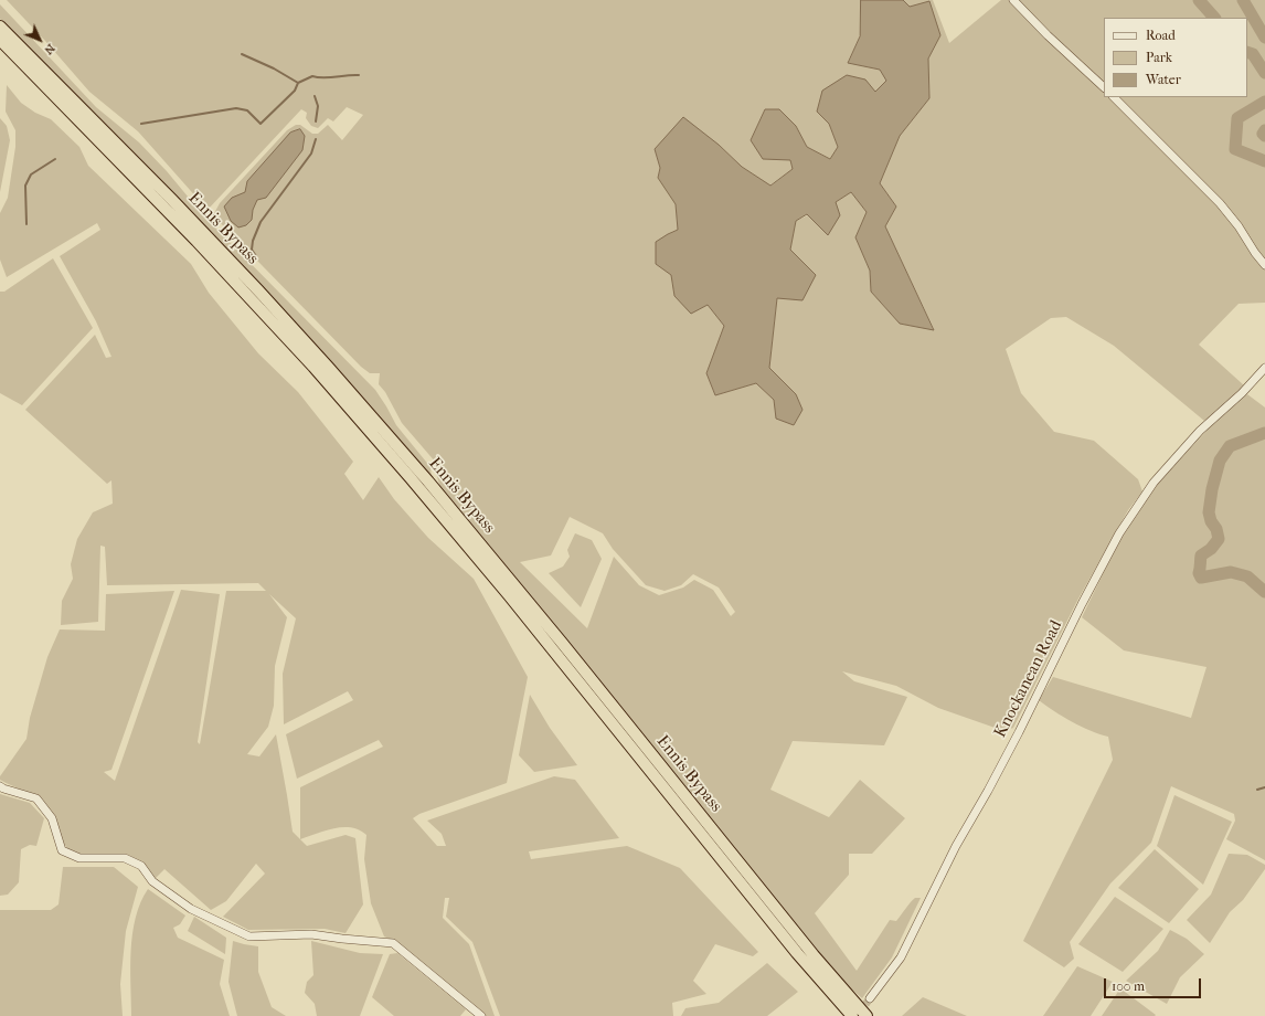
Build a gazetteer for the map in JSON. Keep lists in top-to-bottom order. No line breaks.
{"streets":{"highway":["Ennis Bypass"],"street":["Knockanean Road"]},"legend":["Road","Park","Water"],"scale_bar":"100 m","north":"bottom right"}
